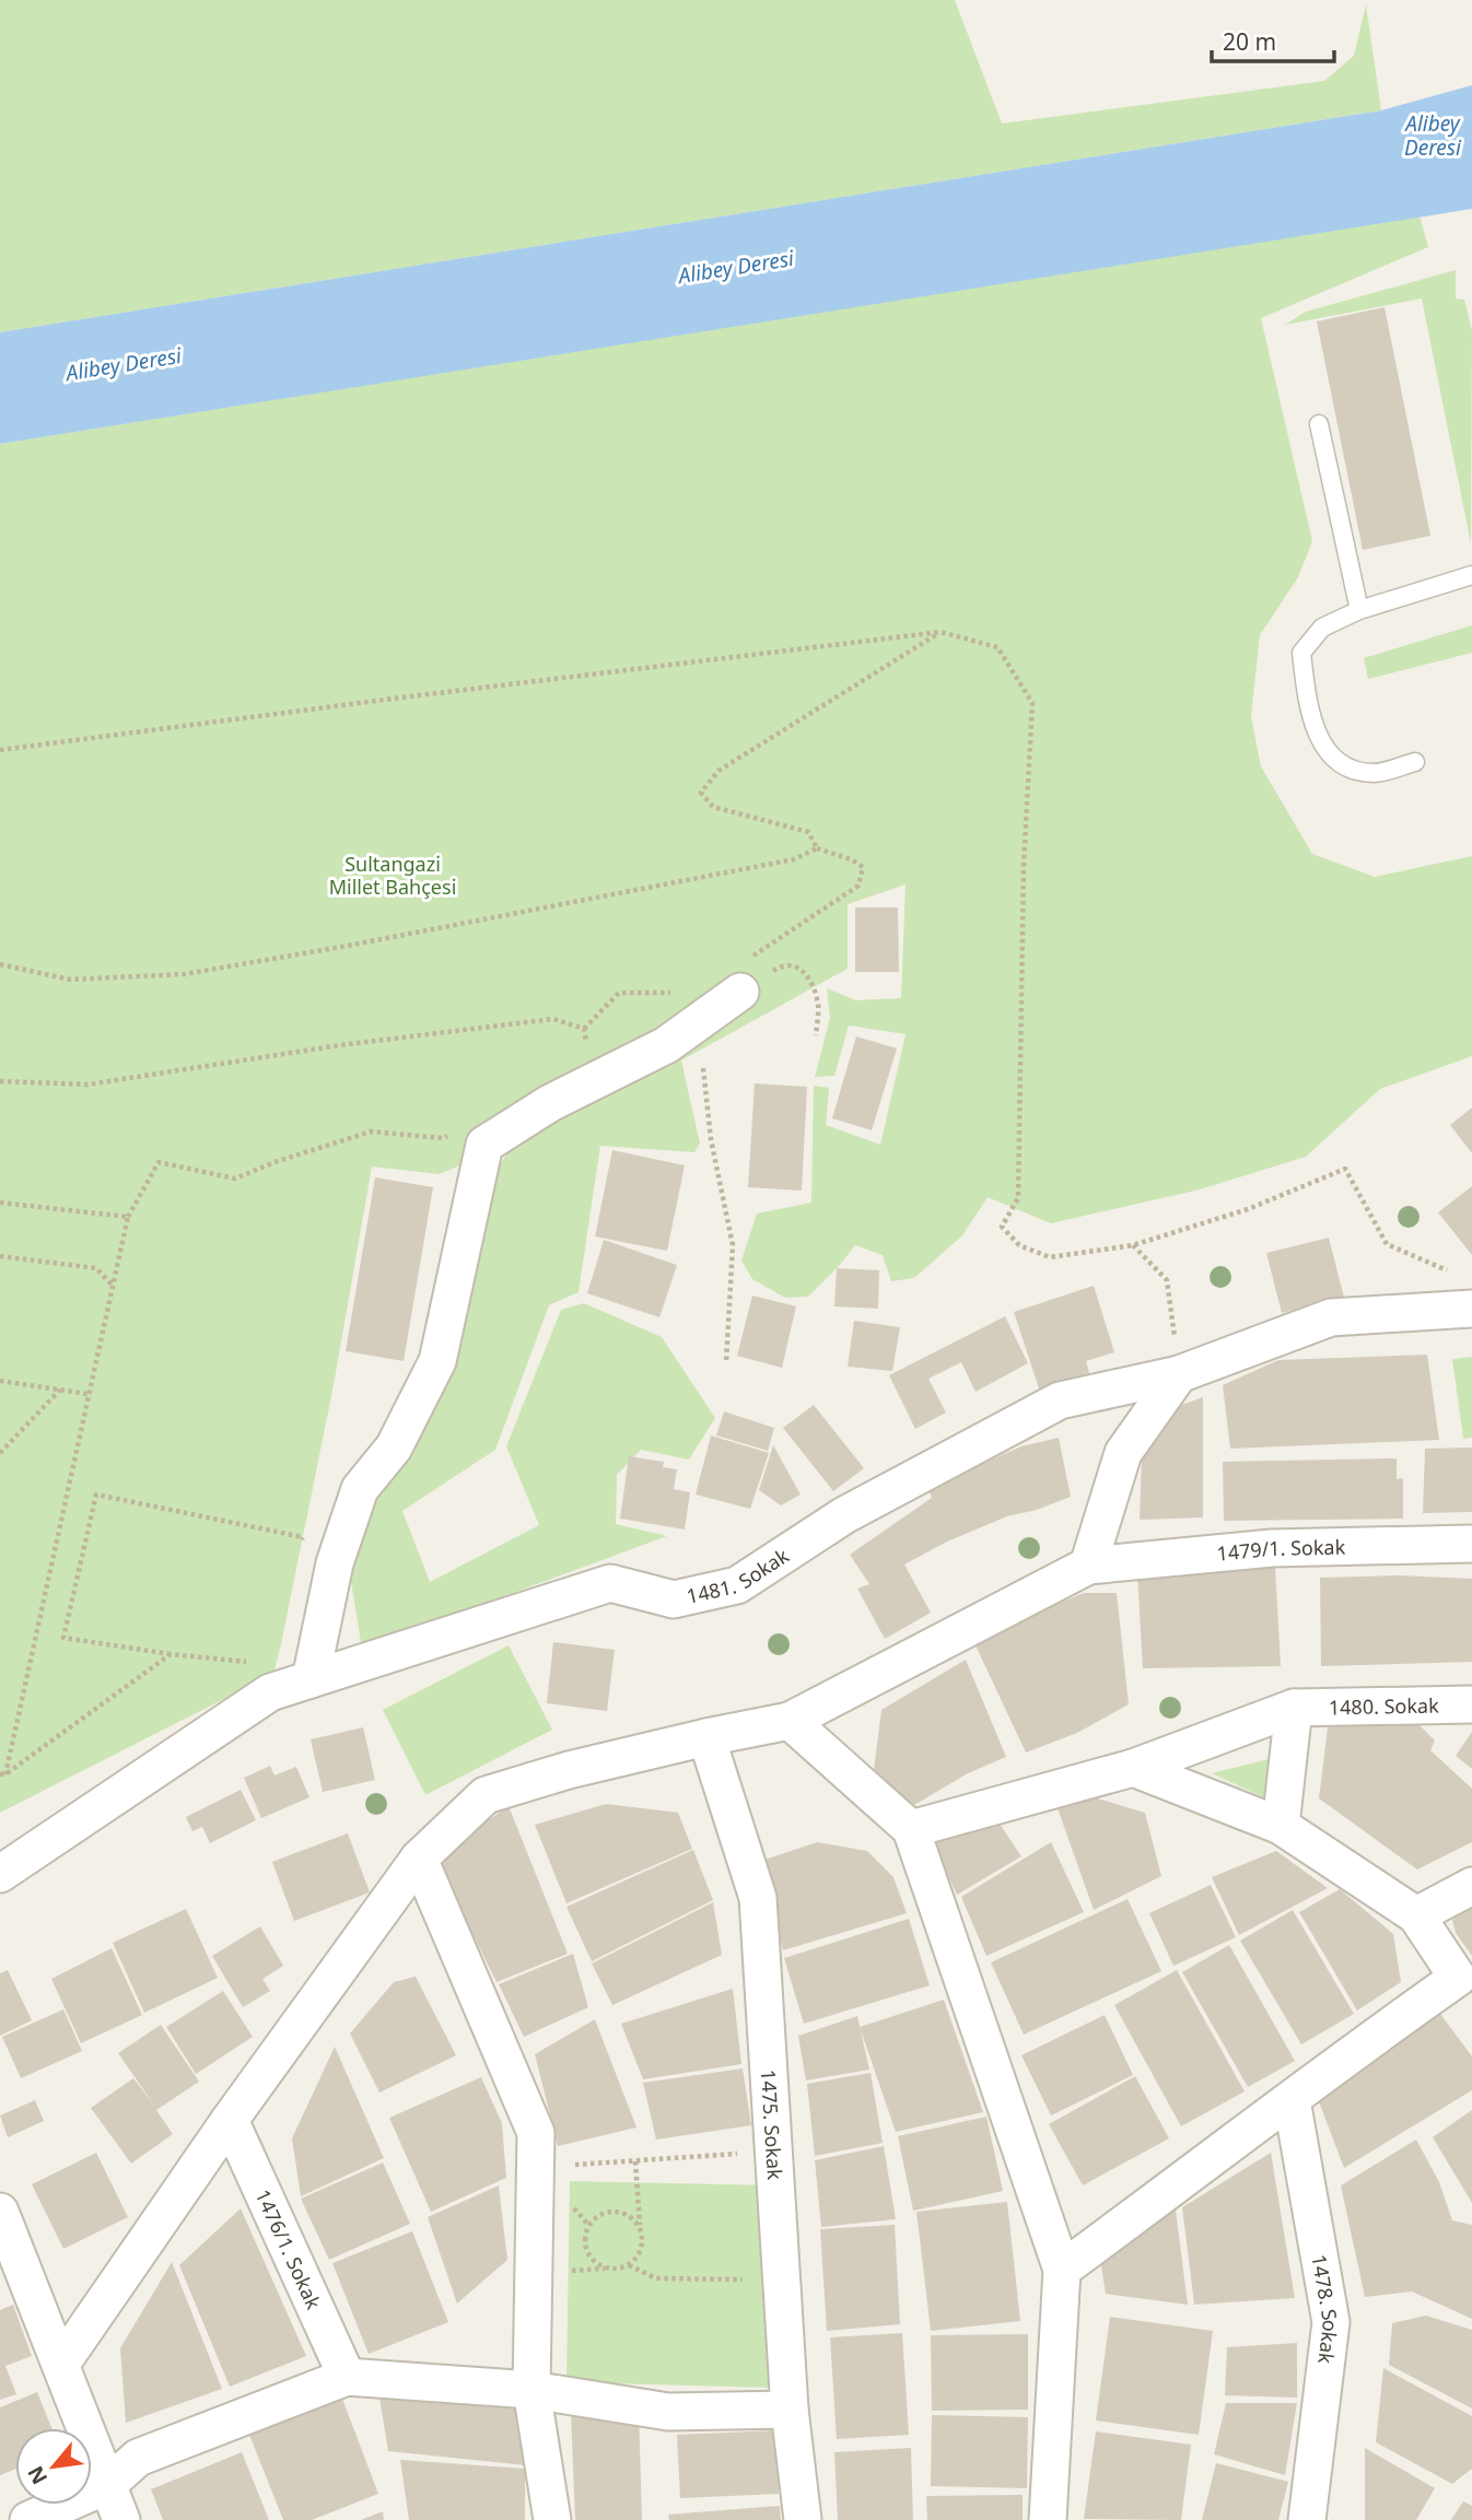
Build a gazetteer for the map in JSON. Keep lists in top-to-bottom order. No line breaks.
{"streets":{"street":["1479/1. Sokak","1481. Sokak","1480. Sokak","1475. Sokak","1476/1. Sokak","1478. Sokak"]},"water":["Alibey Deresi"],"parks":["Sultangazi Millet Bahçesi"],"scale_bar":"20 m","north":"bottom left"}
